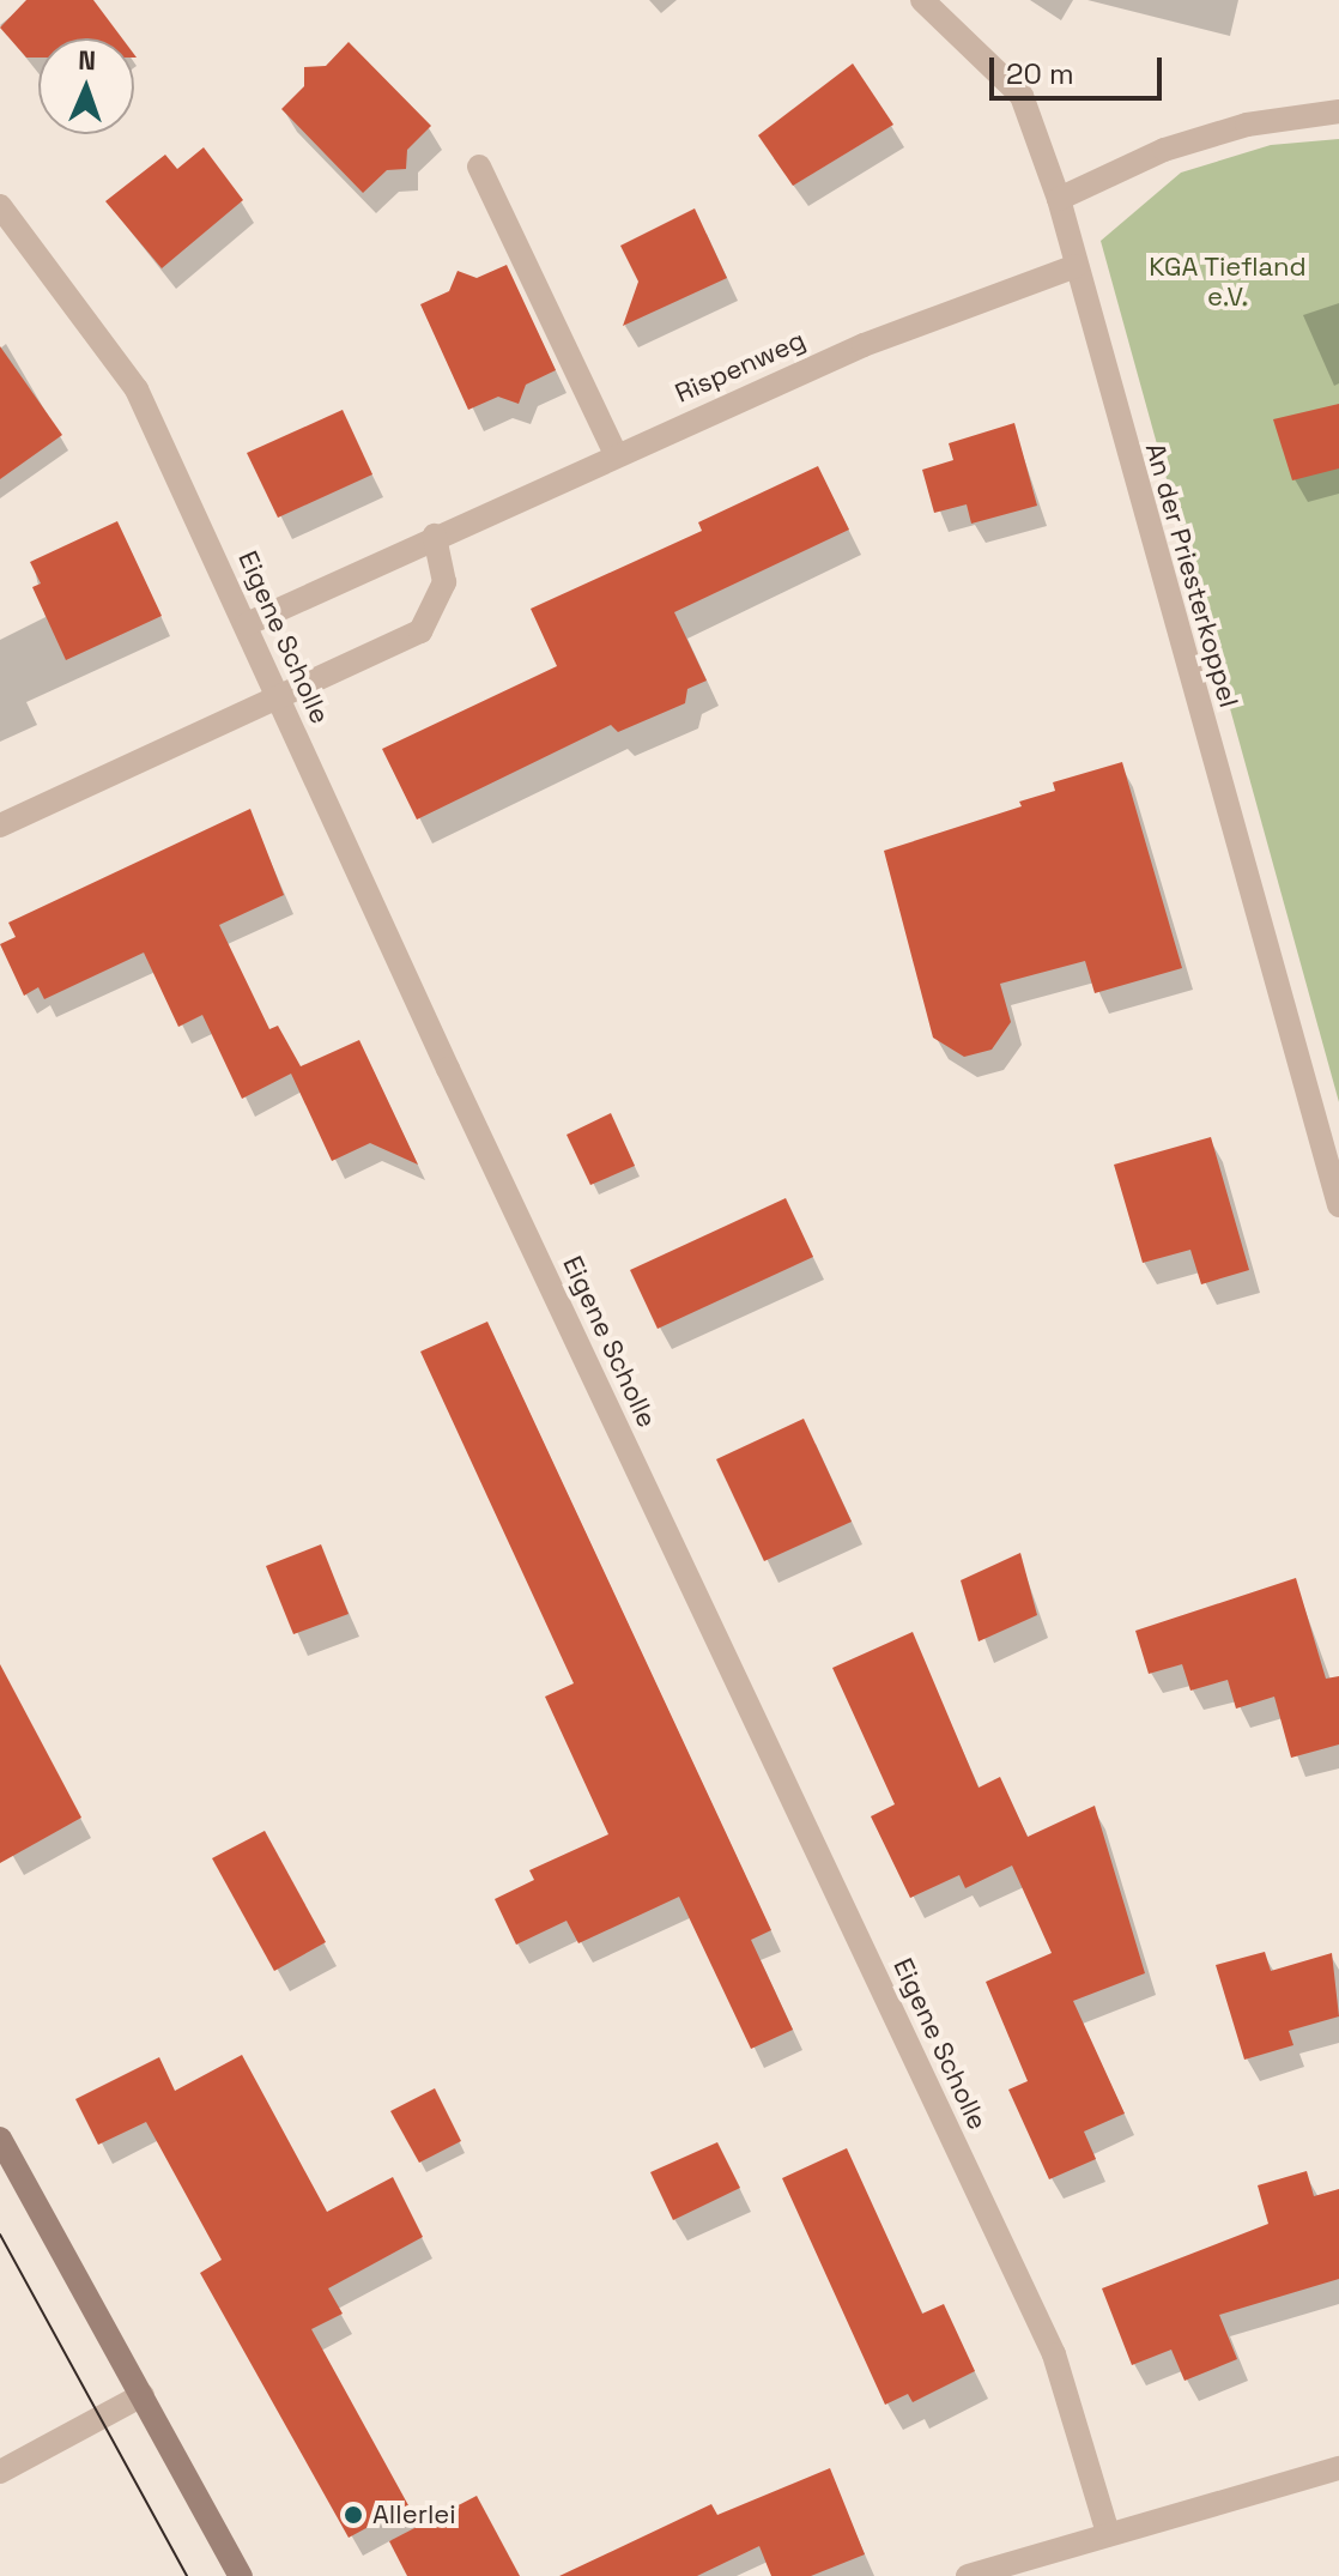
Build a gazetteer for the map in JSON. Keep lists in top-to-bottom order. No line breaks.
{"streets":{"street":["Rispenweg","An der Priesterkoppel","Eigene Scholle"]},"crossings":[["Rispenweg","An der Priesterkoppel"],["Rispenweg","Eigene Scholle"]],"parks":["KGA Tiefland e.V."],"places":["Allerlei"],"scale_bar":"20 m","north":"top"}
